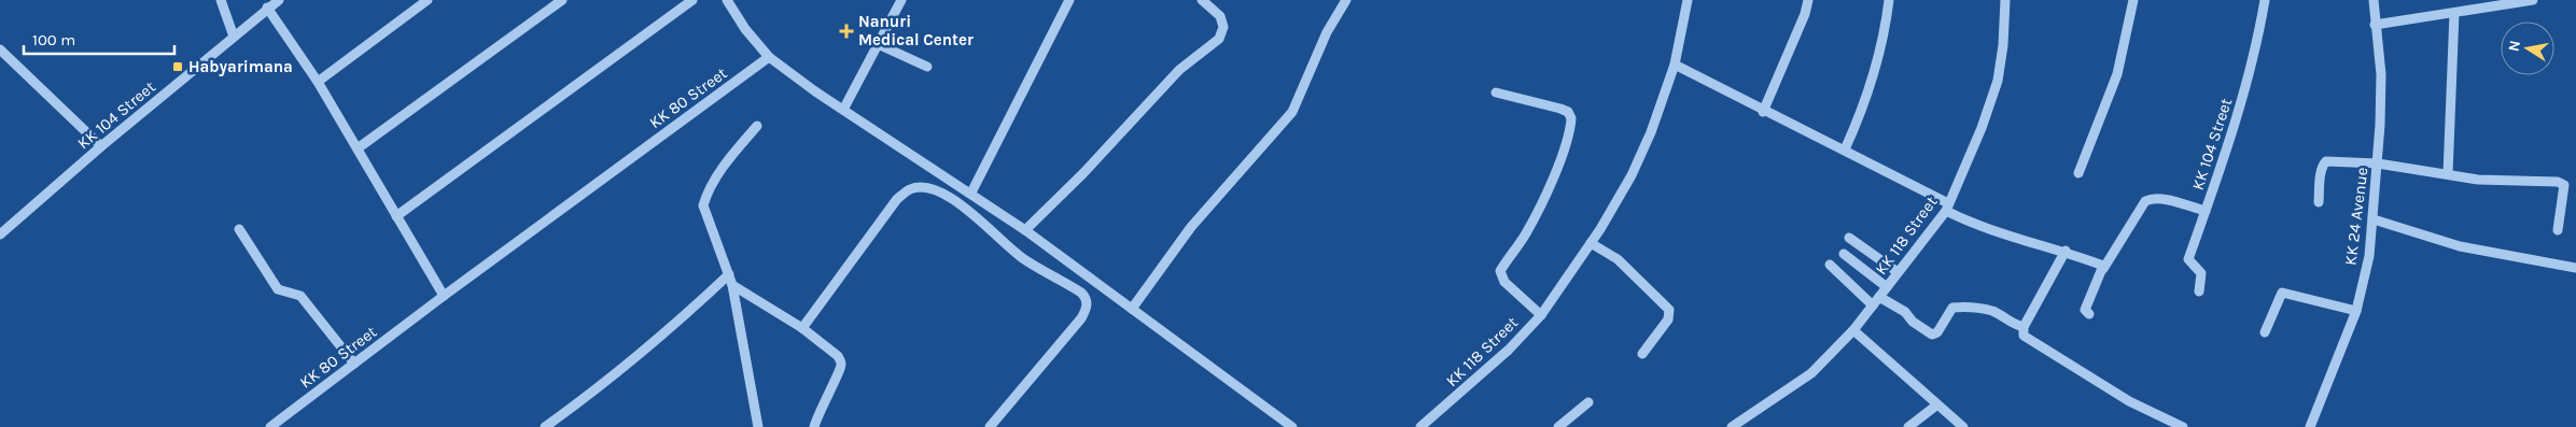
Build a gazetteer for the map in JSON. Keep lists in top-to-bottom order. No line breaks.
{"streets":{"street":["KK 80 Street","KK 104 Street","KK 24 Avenue","KK 118 Street"]},"places":{"health":["Nanuri Medical Center"],"transit":["Habyarimana"]},"scale_bar":"100 m","north":"left"}
